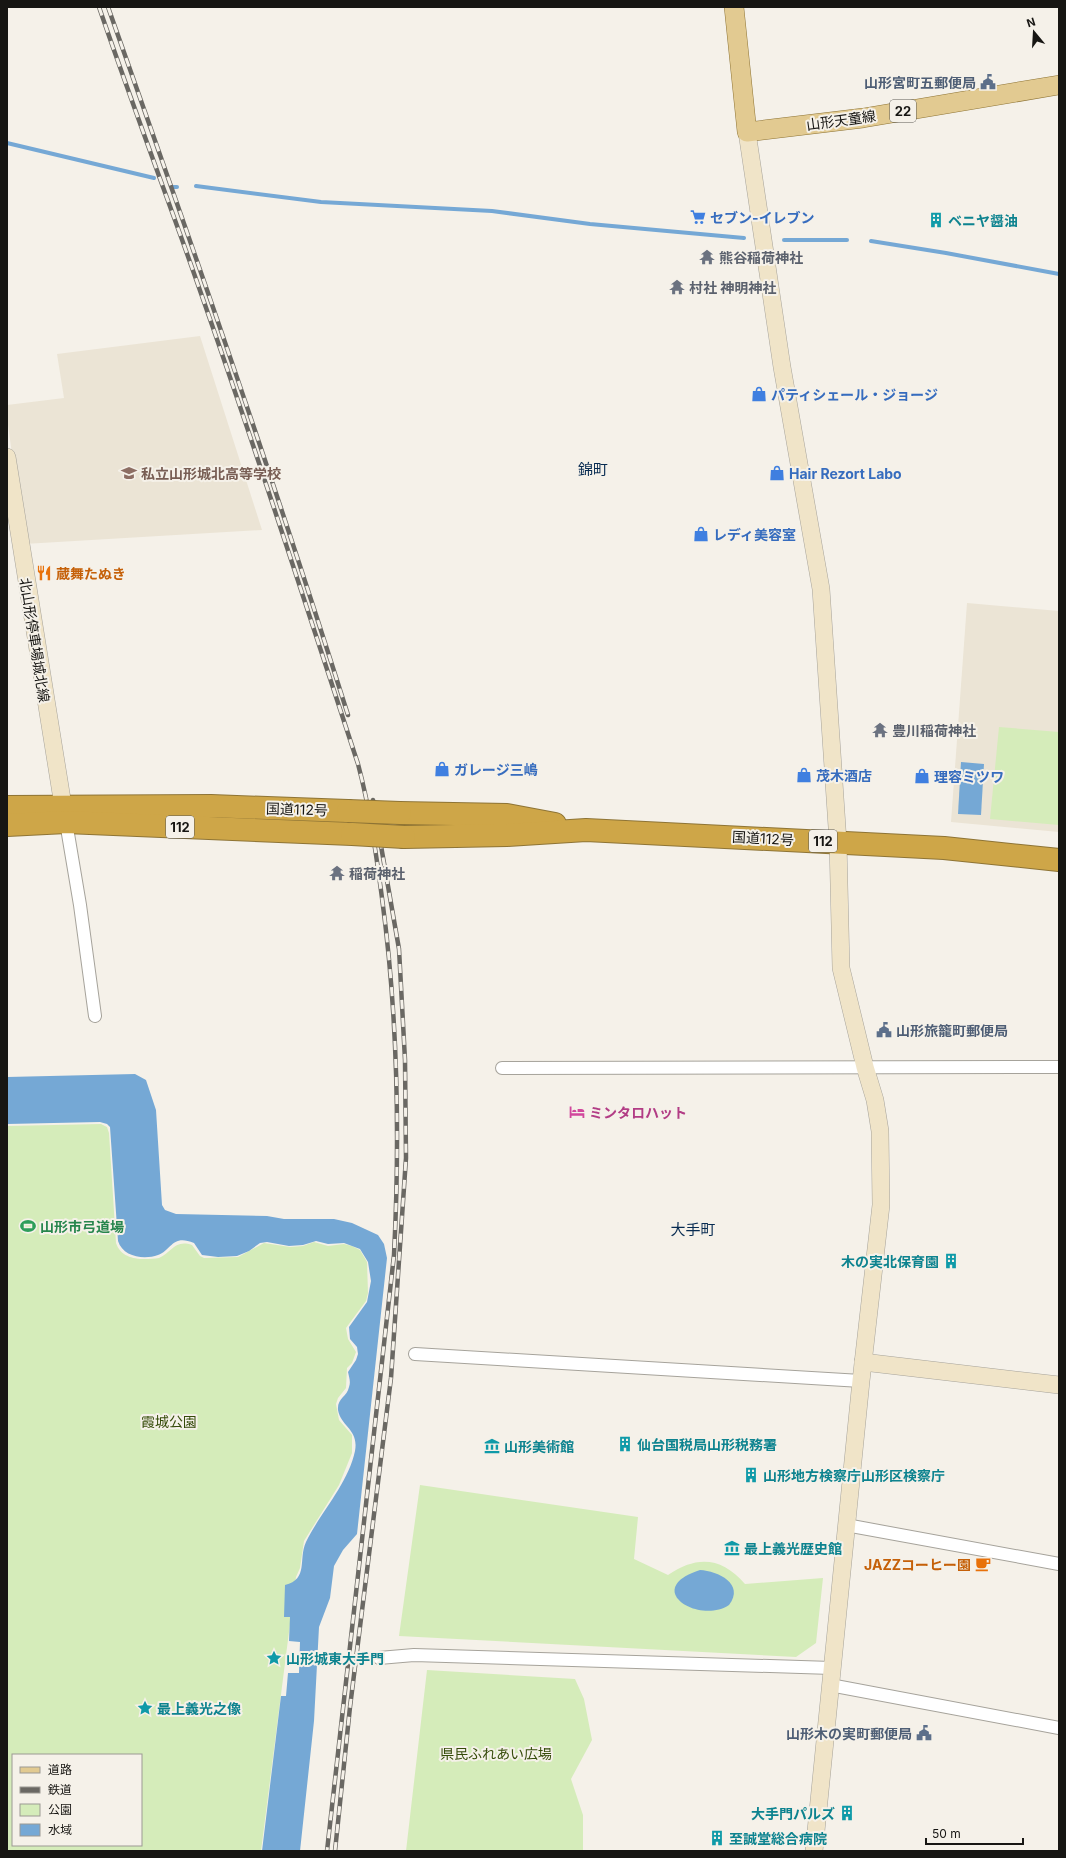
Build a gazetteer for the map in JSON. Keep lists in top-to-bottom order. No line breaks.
{"streets":{"highway":["国道112号","112"],"main road":["22","山形天童線"],"street":["北山形停車場城北線"]},"crossings":[["北山形停車場城北線","国道112号"]],"districts":["錦町","大手町"],"parks":["霞城公園","県民ふれあい広場"],"places":{"public building":["山形宮町五郵便局","山形旅籠町郵便局","山形木の実町郵便局"],"supermarket":["セブン-イレブン"],"building":["ベニヤ醤油","木の実北保育園","仙台国税局山形税務署","山形地方検察庁山形区検察庁","大手門パルズ","至誠堂総合病院"],"temple":["熊谷稲荷神社","村社 神明神社","豊川稲荷神社","稲荷神社"],"shop":["パティシェール・ジョージ","Hair Rezort Labo","レディ美容室","ガレージ三嶋","茂木酒店","理容ミツワ"],"school or university":["私立山形城北高等学校"],"restaurant":["蔵舞たぬき"],"hotel":["ミンタロハット"],"sports":["山形市弓道場"],"museum":["山形美術館","最上義光歴史館"],"cafe":["JAZZコーヒー園"],"place":["山形城東大手門","最上義光之像"]},"legend":["道路","鉄道","公園","水域"],"scale_bar":"50 m","north":"top"}
